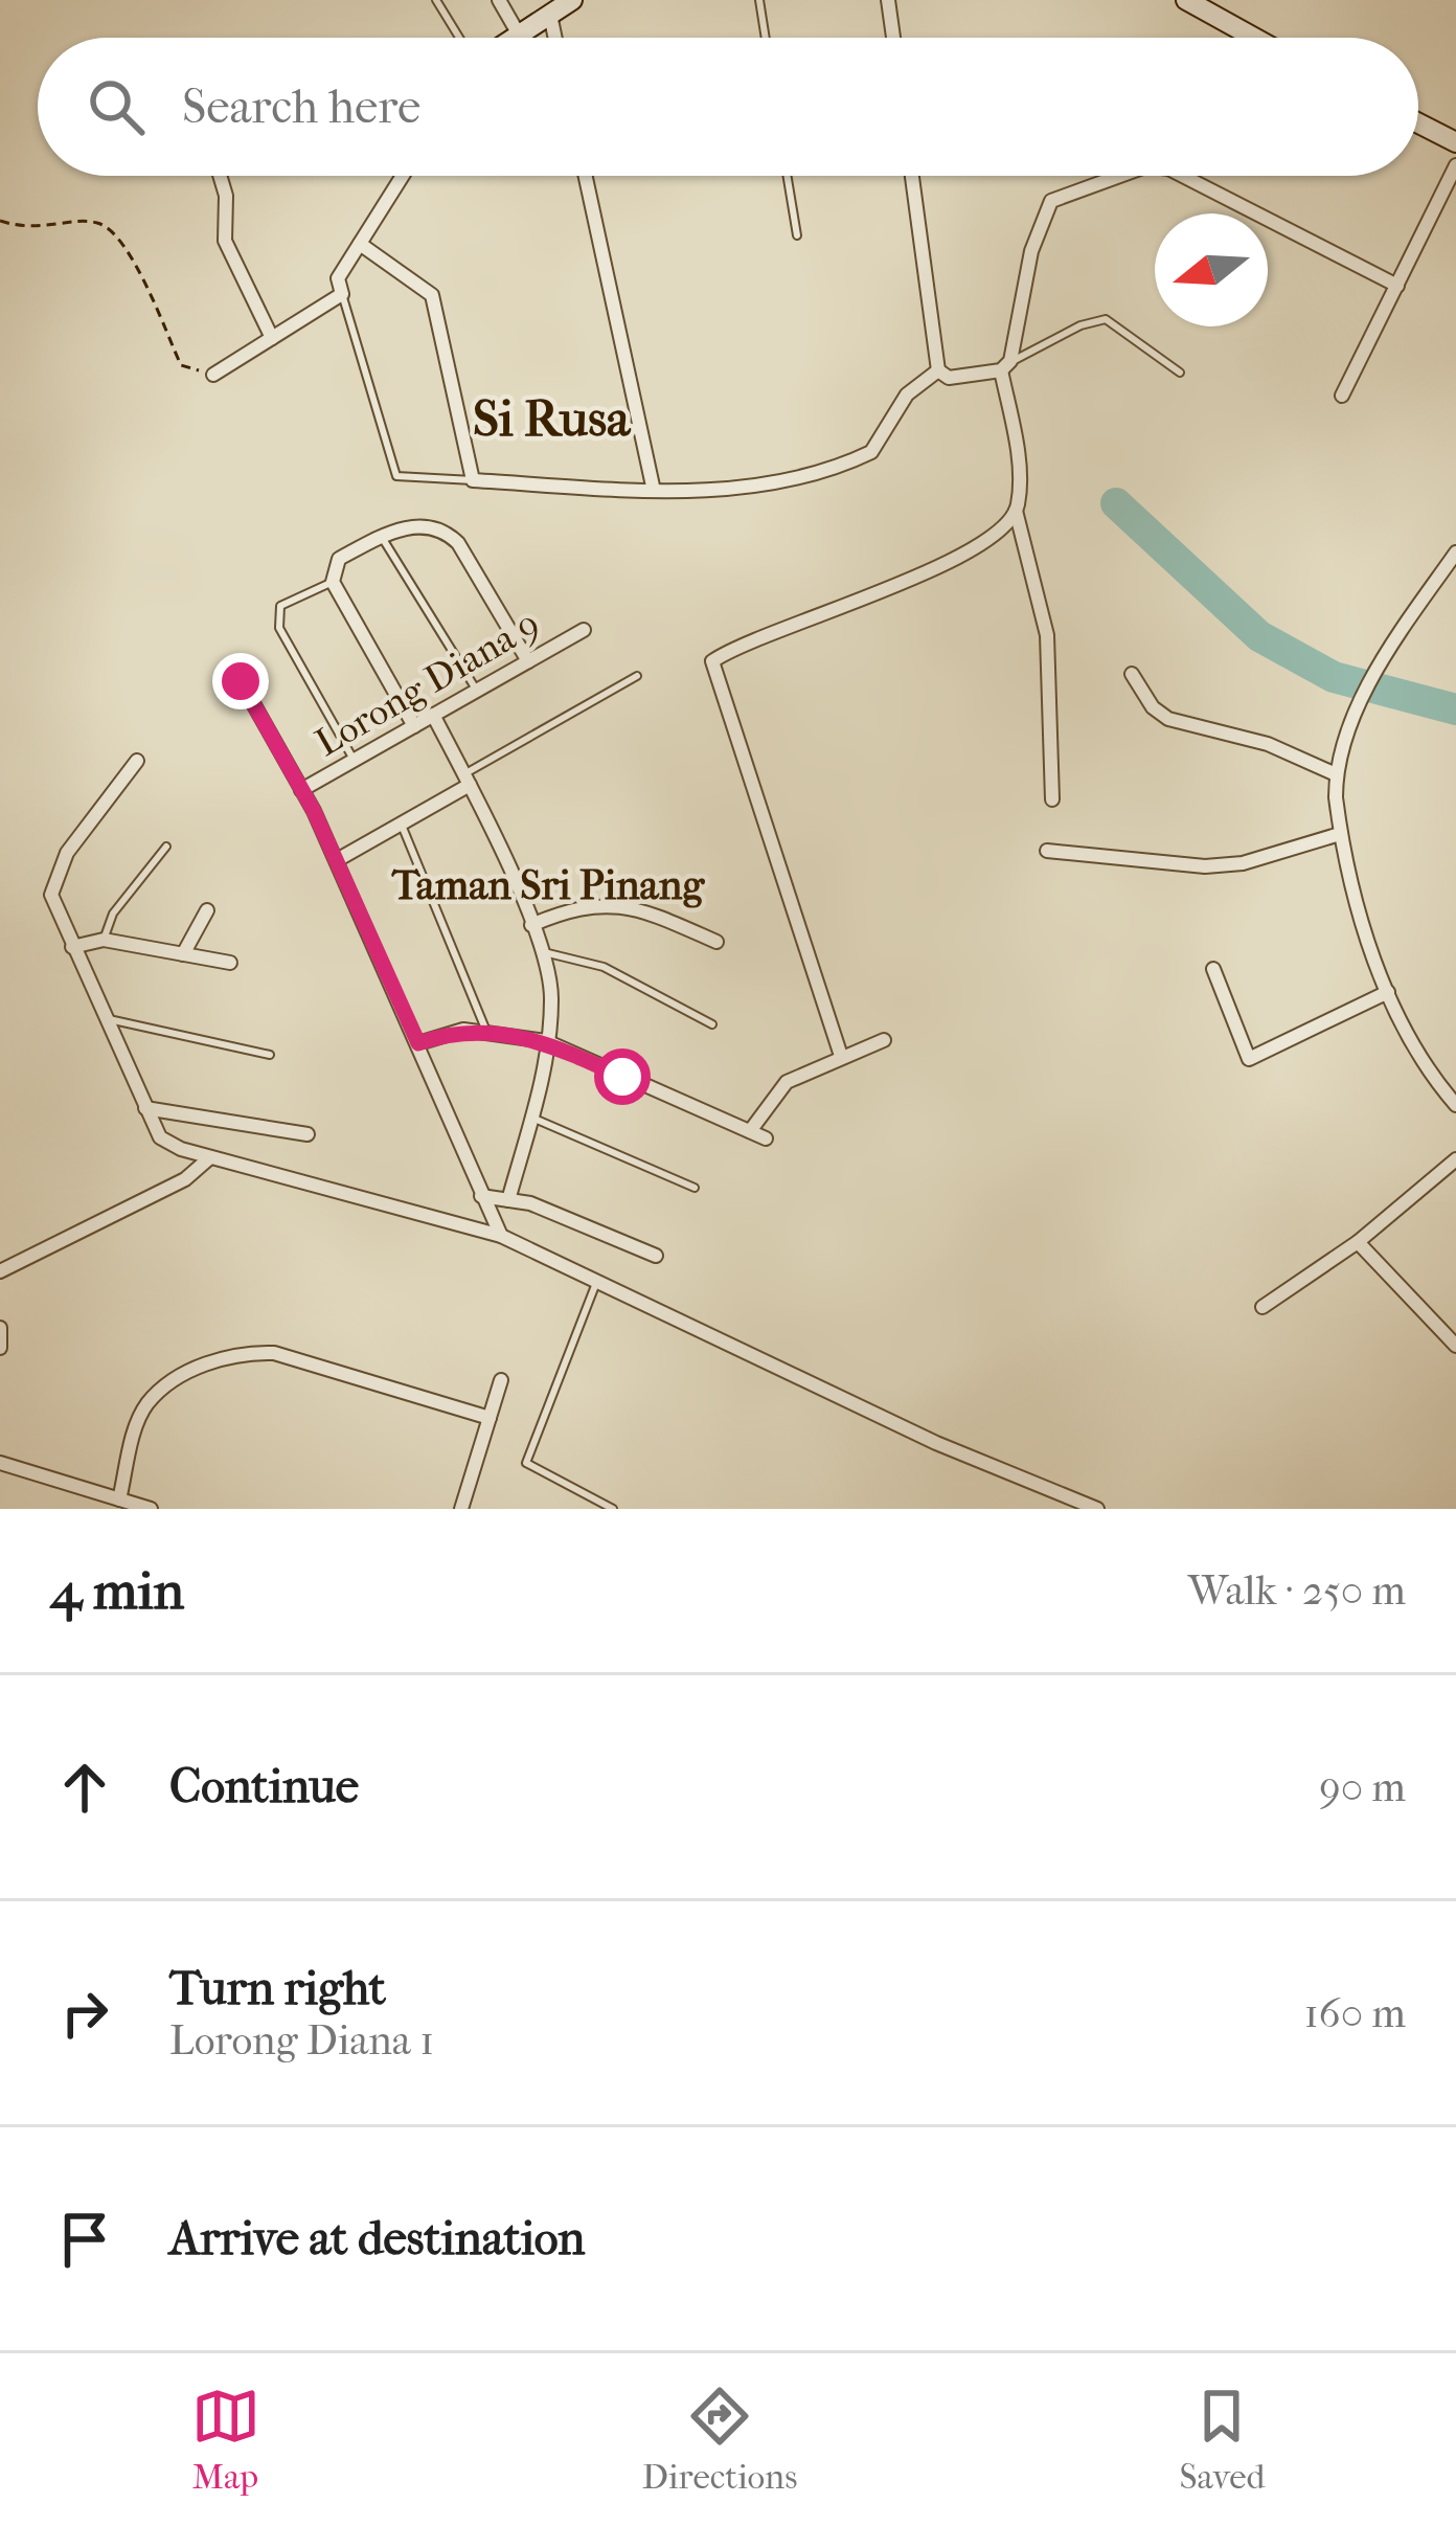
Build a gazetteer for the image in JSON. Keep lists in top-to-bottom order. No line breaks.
{"streets":{"street":["Lorong Diana 9"]},"districts":["Si Rusa","Taman Sri Pinang"],"north":"left","page":{"search":"Search here","heading":["4 min","Walk · 250 m"],"list":[["Continue","90 m"],["Turn right","Lorong Diana 1","160 m"],"Arrive at destination"],"nav":["Map","Directions","Saved"]}}
